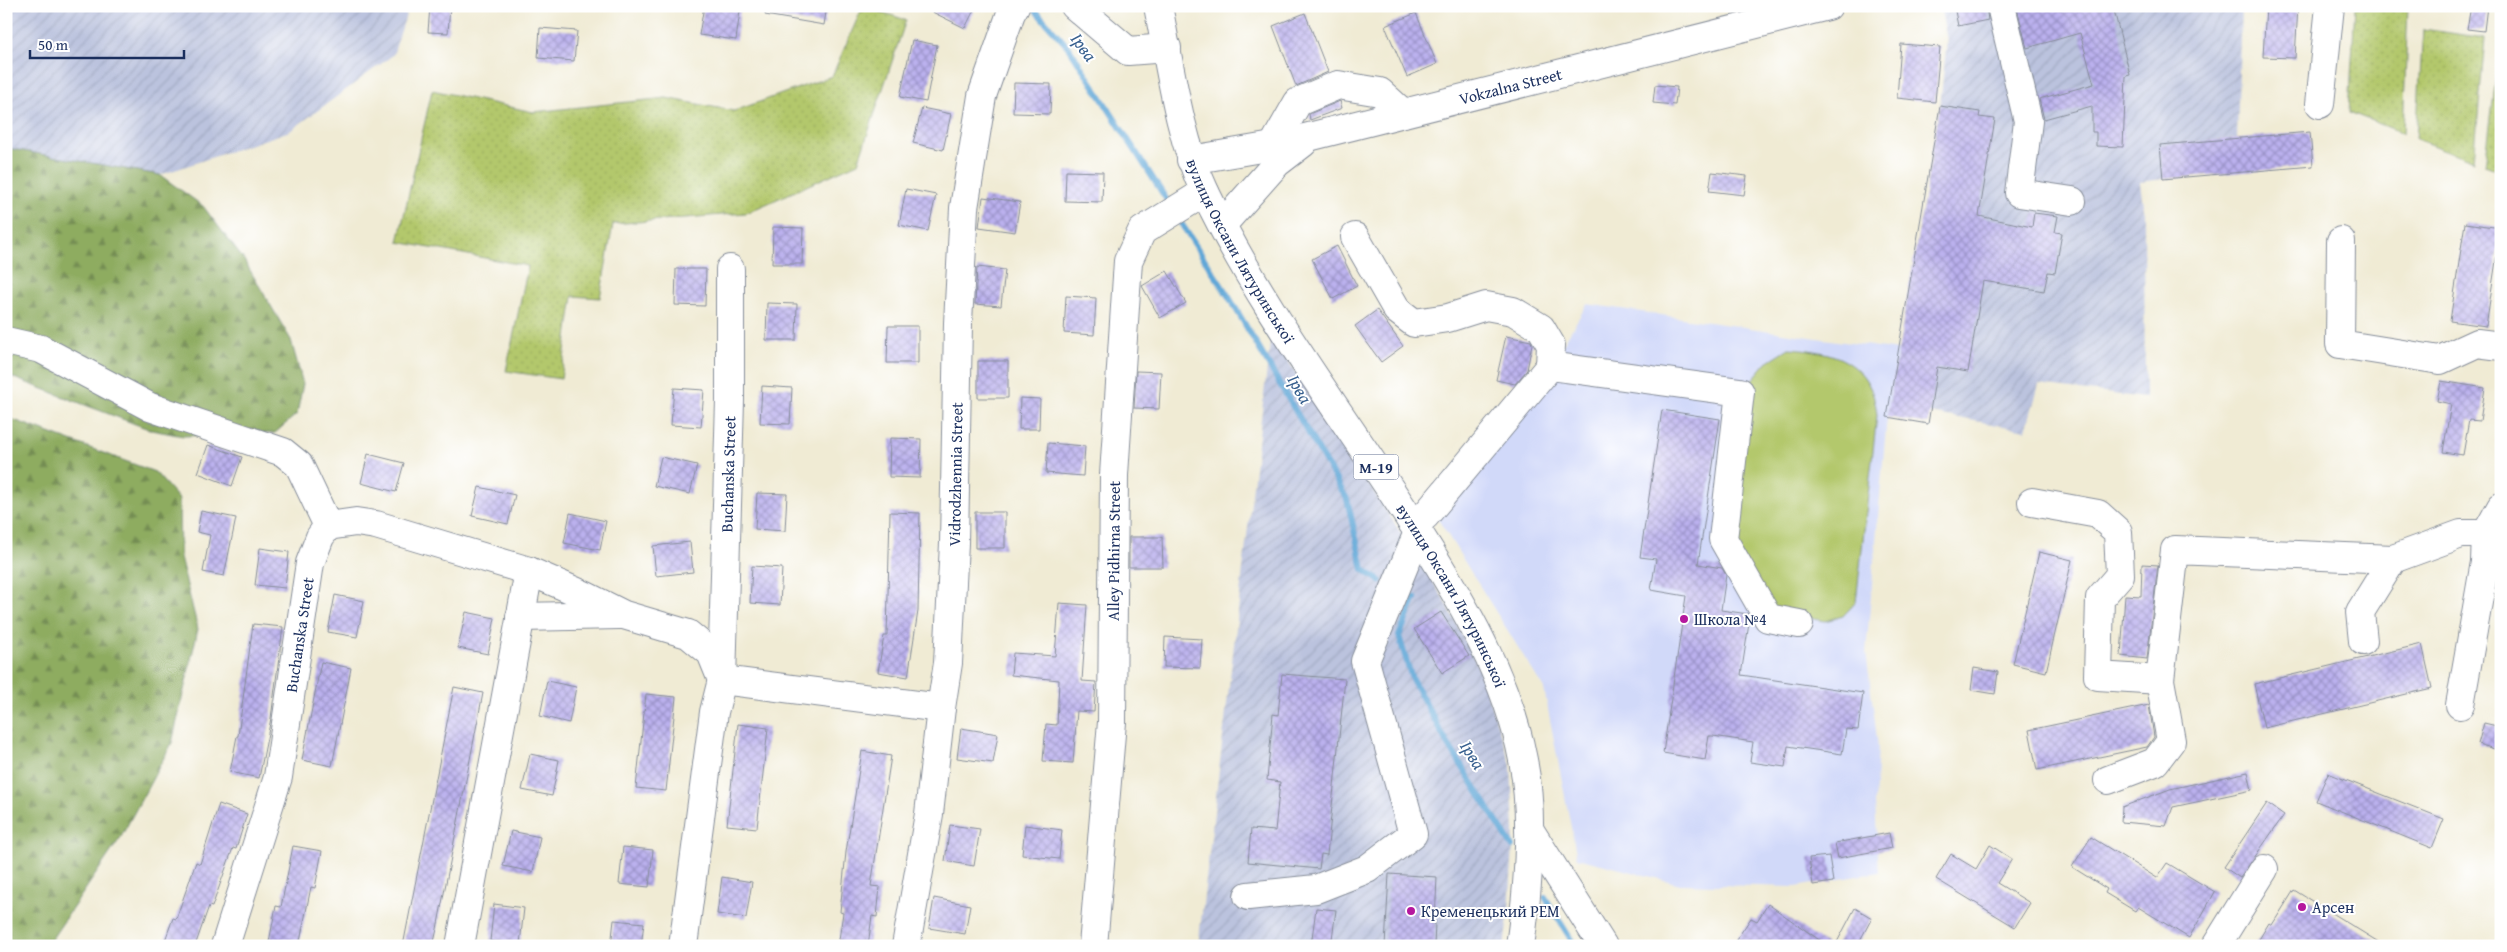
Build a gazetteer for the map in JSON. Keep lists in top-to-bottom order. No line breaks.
{"streets":{"main road":["Vokzalna Street","вулиця Оксани Лятуринської","М-19","Vidrodzhennia Street","Buchanska Street","Alley Pidhirna Street"]},"crossings":[["Vokzalna Street","вулиця Оксани Лятуринської"],["вулиця Оксани Лятуринської","Alley Pidhirna Street"]],"water":["Ірва"],"places":["Школа №4","Арсен","Кременецький РЕМ"],"scale_bar":"50 m"}
